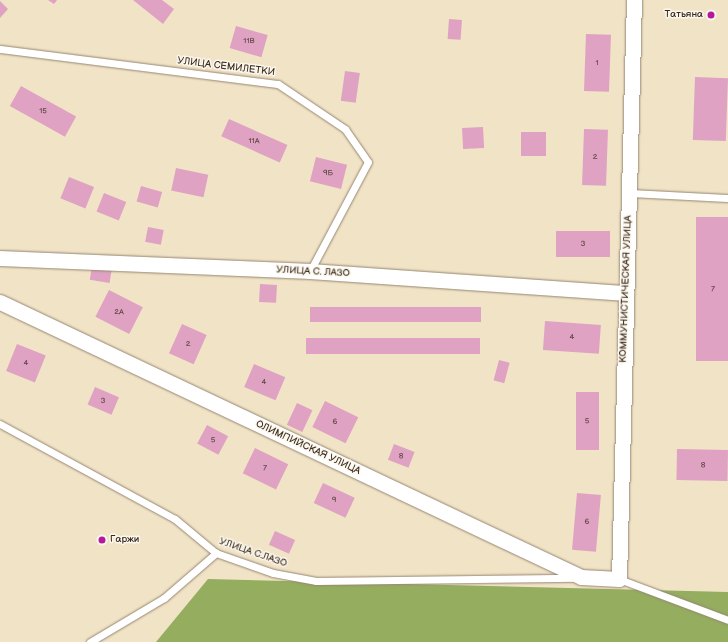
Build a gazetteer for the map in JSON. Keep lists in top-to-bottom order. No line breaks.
{"streets":{"street":["УЛИЦА С. ЛАЗО","КОММУНИСТИЧЕСКАЯ УЛИЦА","ОЛИМПИЙСКАЯ УЛИЦА"],"lane":["УЛИЦА СЕМИЛЕТКИ","УЛИЦА С.ЛАЗО"]},"crossings":[["УЛИЦА СЕМИЛЕТКИ","УЛИЦА С. ЛАЗО"],["УЛИЦА С. ЛАЗО","КОММУНИСТИЧЕСКАЯ УЛИЦА"],["КОММУНИСТИЧЕСКАЯ УЛИЦА","ОЛИМПИЙСКАЯ УЛИЦА"],["ОЛИМПИЙСКАЯ УЛИЦА","УЛИЦА С.ЛАЗО"]],"places":["Татьяна","Гаржи"],"house_numbers":["11В","1","15","11А","2","9Б","3","7","2А","4","2","4","4","3","5","6","5","8","8","7","9","6"]}
